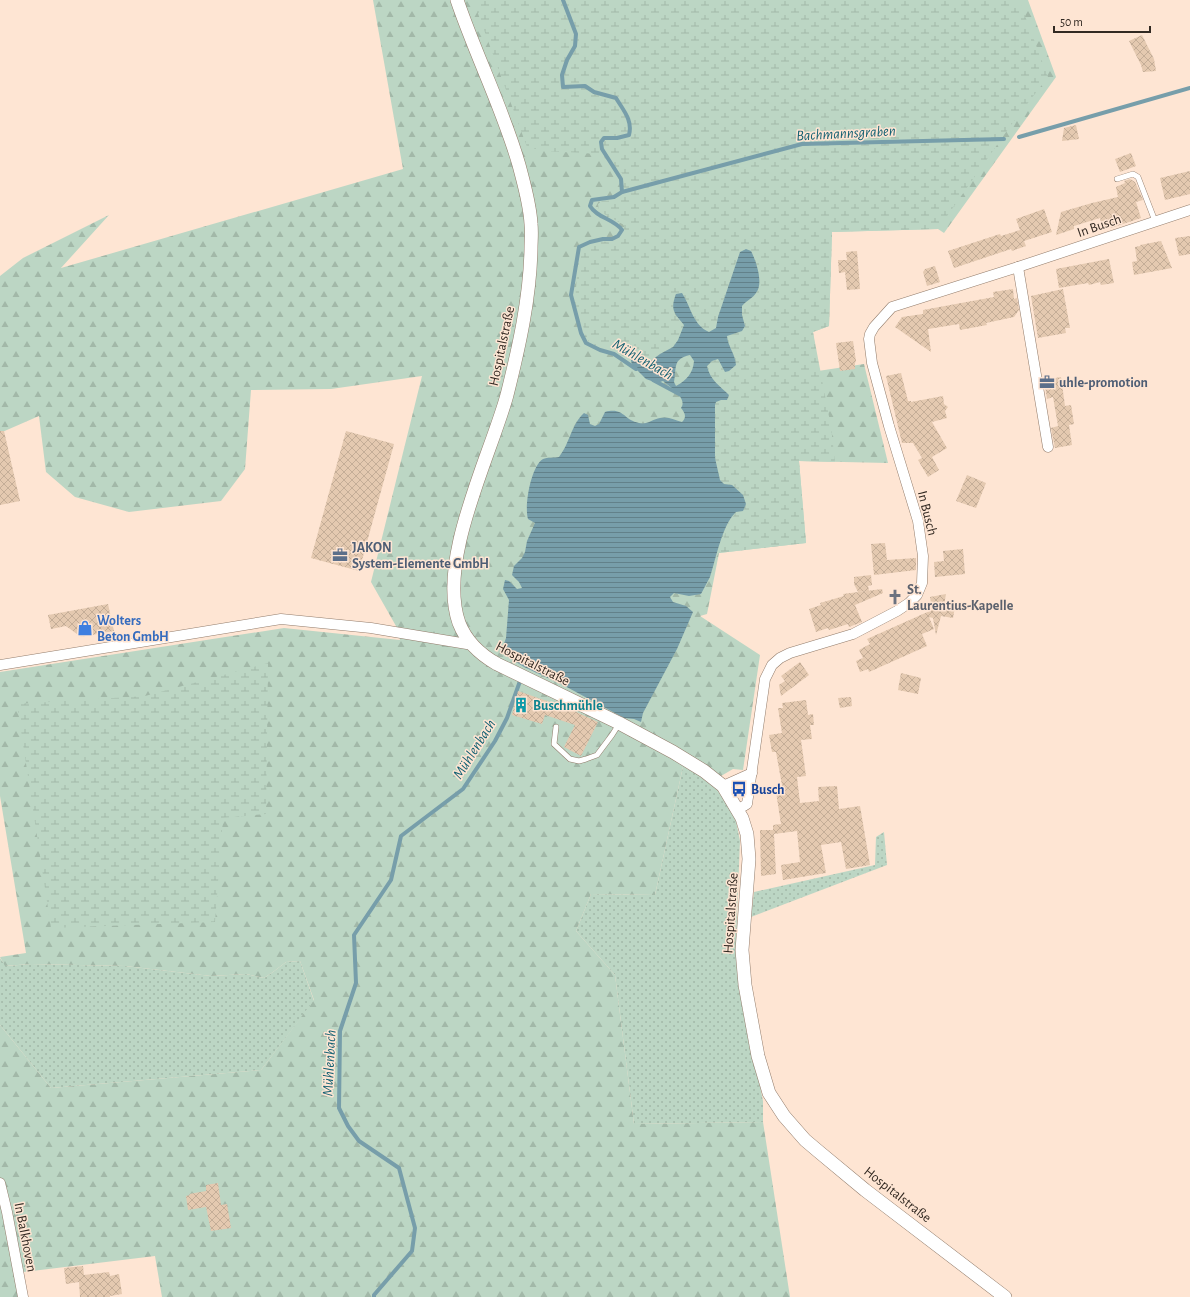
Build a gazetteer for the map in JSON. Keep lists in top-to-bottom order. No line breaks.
{"streets":{"street":["In Busch","Hospitalstraße","In Balkhoven"]},"crossings":[["In Busch","Hospitalstraße"]],"water":["Bachmannsgraben","Mühlenbach"],"places":{"office":["uhle-promotion","JAKON System-Elemente GmbH"],"church":["St. Laurentius-Kapelle"],"shop":["Wolters Beton GmbH"],"building":["Buschmühle"],"bus stop":["Busch"]},"scale_bar":"50 m"}
